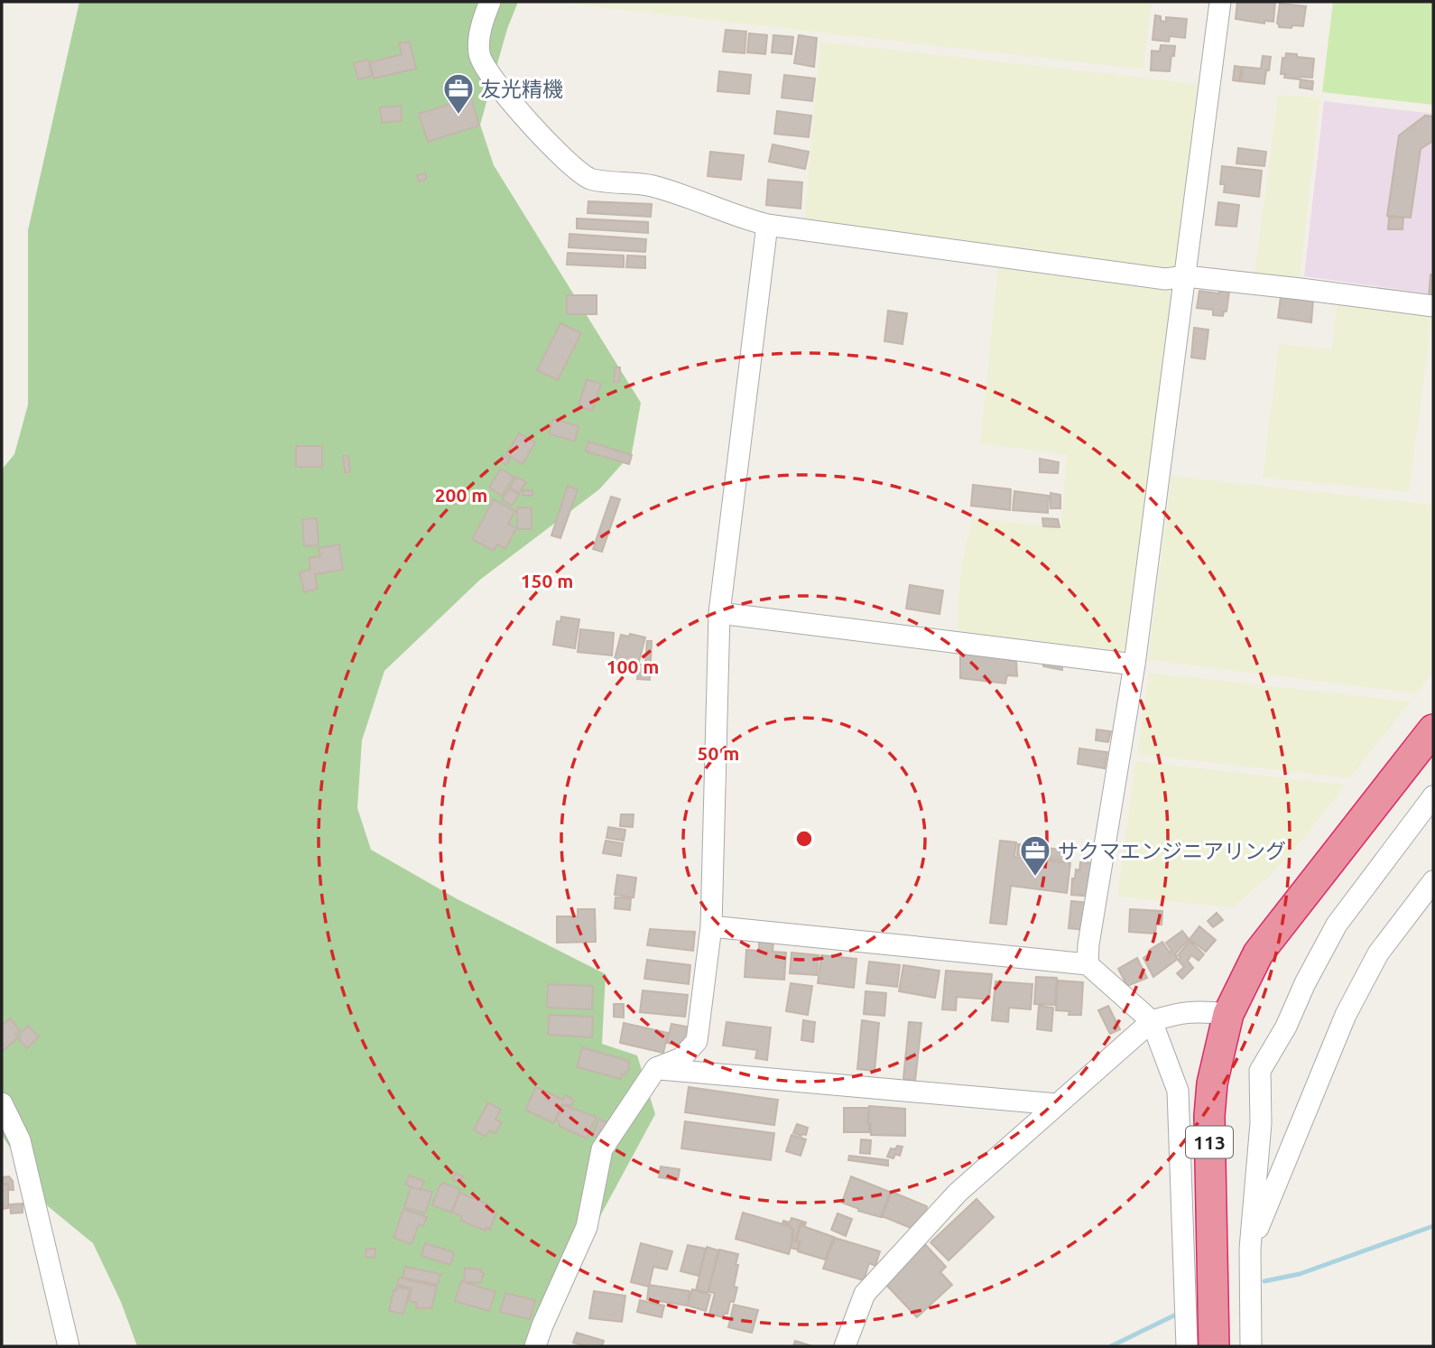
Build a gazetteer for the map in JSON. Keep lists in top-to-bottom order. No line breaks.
{"streets":{"highway":["113"]},"places":{"office":["友光精機","サクマエンジニアリング"]},"rings":["200 m","150 m","100 m","50 m"]}
